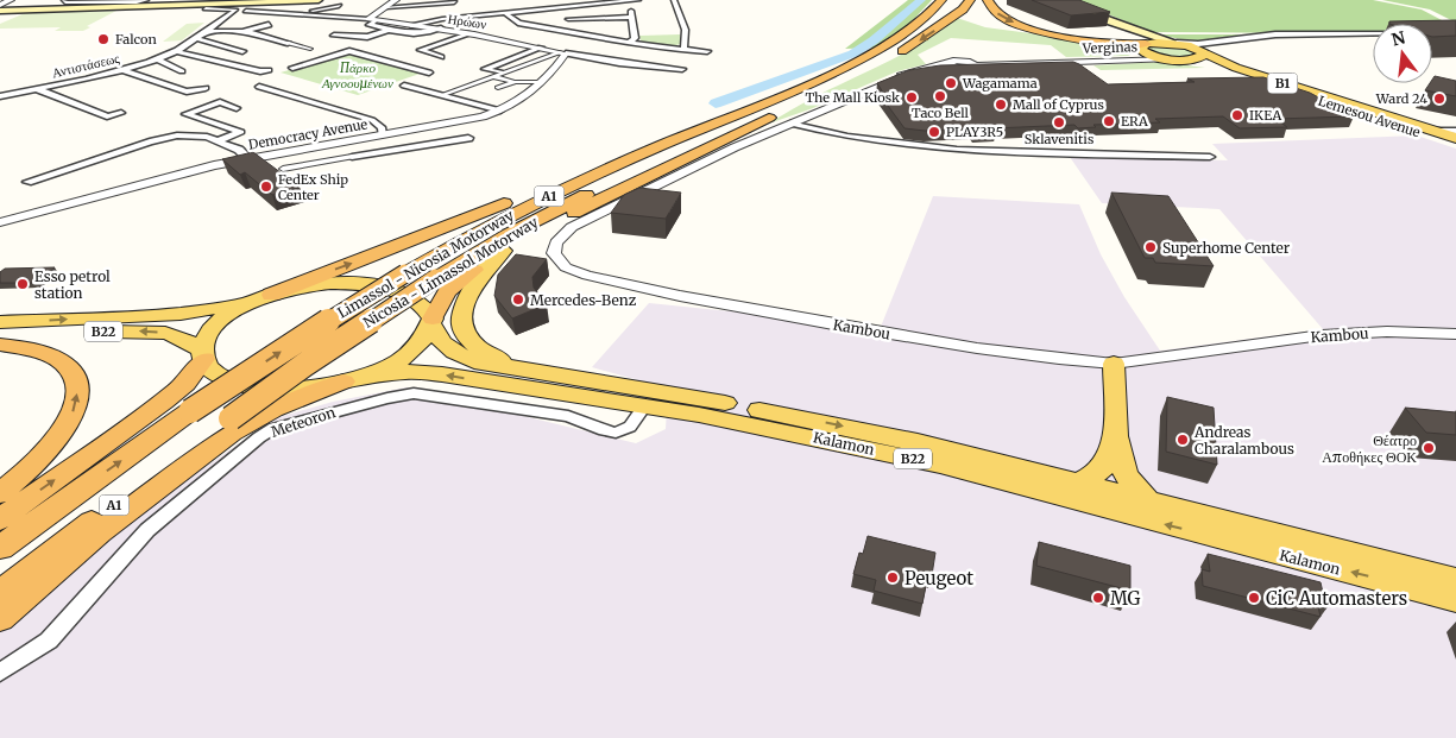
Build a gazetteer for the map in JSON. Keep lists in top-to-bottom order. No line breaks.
{"streets":{"highway":["A1","Limassol - Nicosia Motorway","Nicosia - Limassol Motorway"],"main road":["B1","Lemesou Avenue","B22","Kalamon"],"street":["Ηρώων","Verginas","Αντιστάσεως","Democracy Avenue","Kambou","Meteoron"]},"crossings":[["Ηρώων","Αντιστάσεως"],["Ηρώων","Democracy Avenue"],["Verginas","B1"],["Verginas","Lemesou Avenue"],["Verginas","Kambou"],["B1","Lemesou Avenue"],["Limassol - Nicosia Motorway","Nicosia - Limassol Motorway"],["B22","Kalamon"],["Meteoron","Kalamon"]],"parks":["Πάρκο Αγνοουμένων"],"places":["Falcon","Wagamama","Taco Bell","The Mall Kiosk","Ward 24","Mall of Cyprus","IKEA","ERA","Sklavenitis","PLAY3R5","FedEx Ship Center","Superhome Center","Esso petrol station","Mercedes-Benz","Andreas Charalambous","Θέατρο Αποθήκες ΘΟΚ","Peugeot","MG","CiC Automasters"],"north":"top"}
